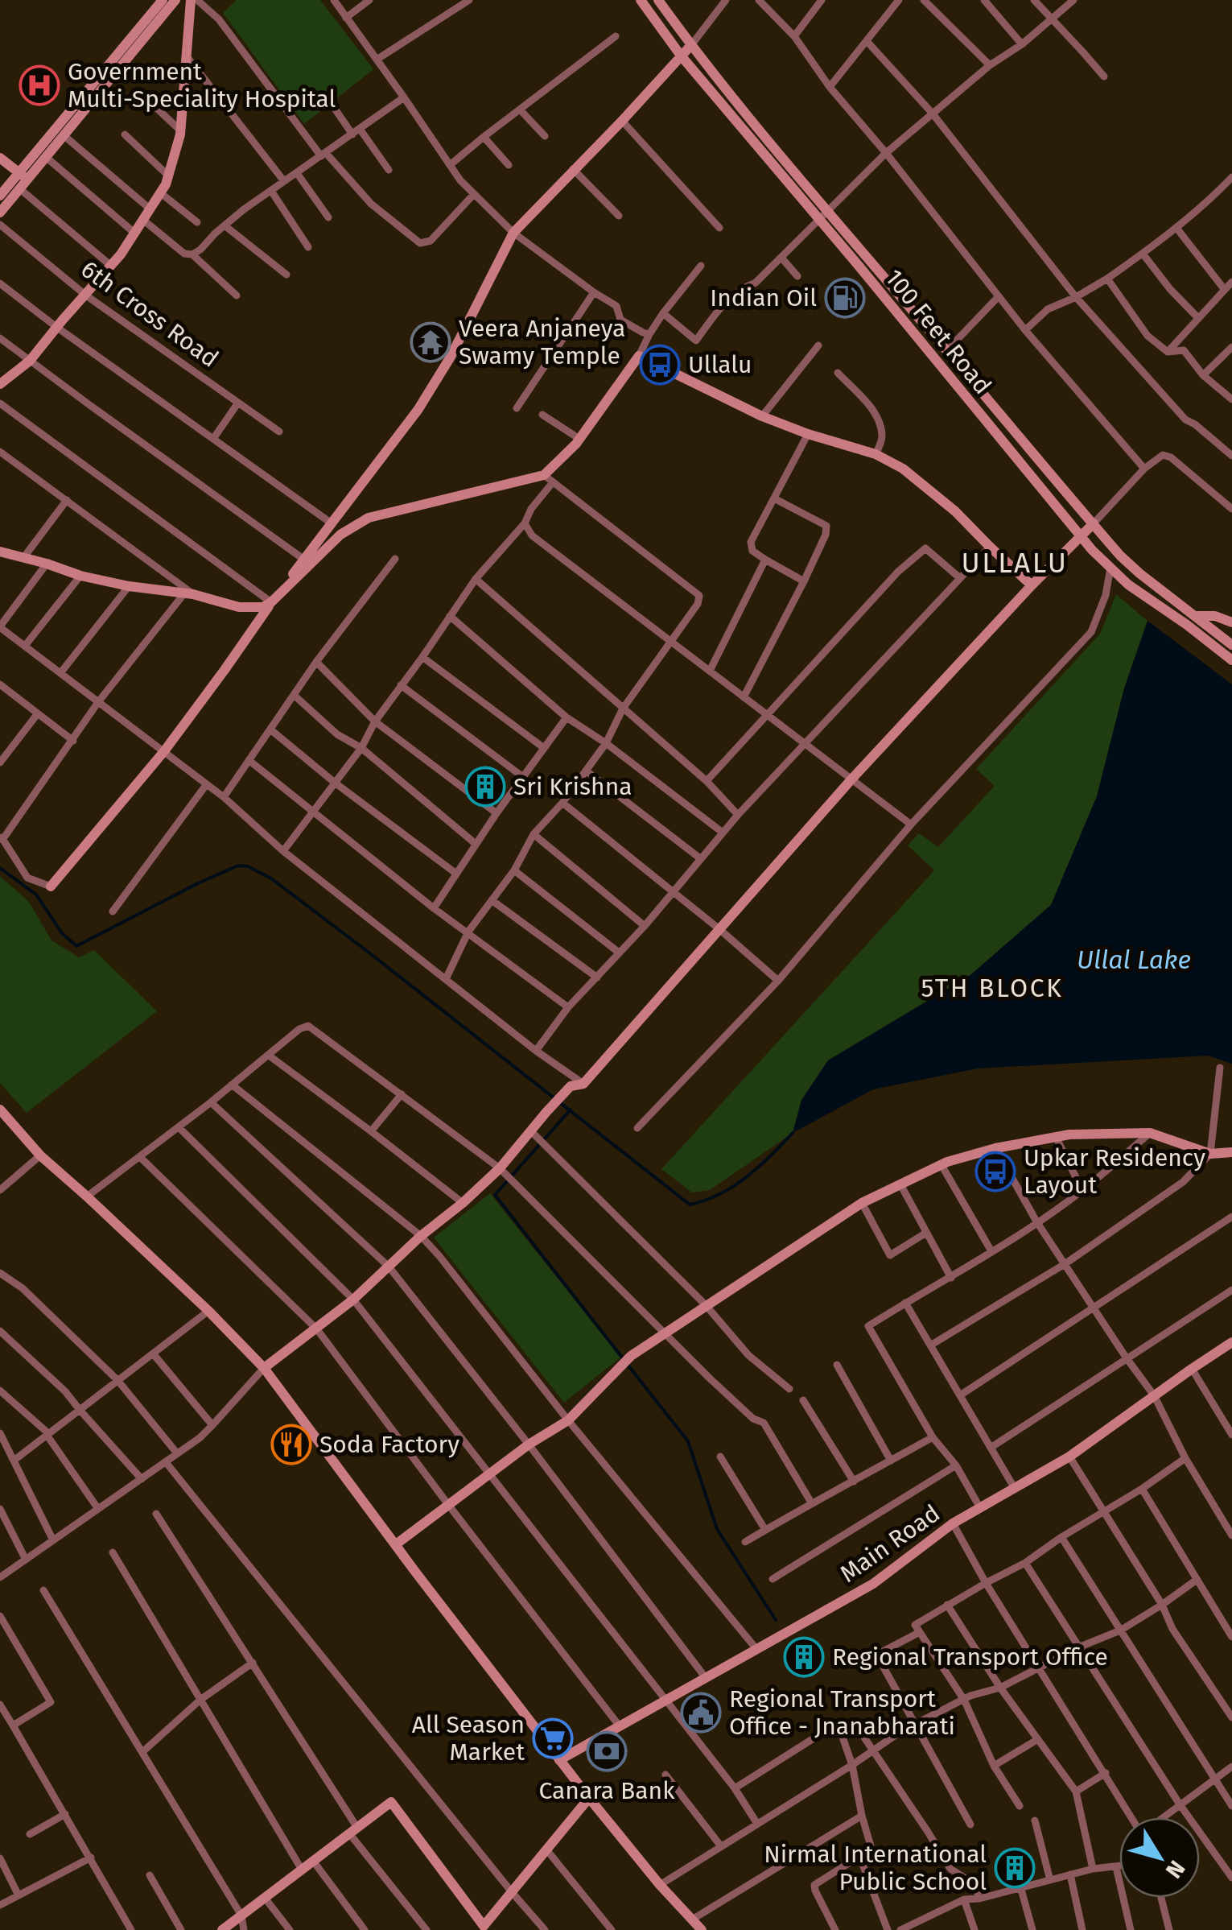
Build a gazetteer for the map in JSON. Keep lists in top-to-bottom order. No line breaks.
{"streets":{"street":["6th Cross Road","100 Feet Road","Main Road"]},"districts":["ULLALU","5TH BLOCK"],"water":["Ullal Lake"],"places":{"hospital":["Government Multi-Speciality Hospital"],"fuel station":["Indian Oil"],"temple":["Veera Anjaneya Swamy Temple"],"bus stop":["Ullalu","Upkar Residency Layout"],"building":["Sri Krishna","Regional Transport Office","Nirmal International Public School"],"restaurant":["Soda Factory"],"public building":["Regional Transport Office - Jnanabharati"],"supermarket":["All Season Market"],"bank":["Canara Bank"]},"north":"bottom right"}
